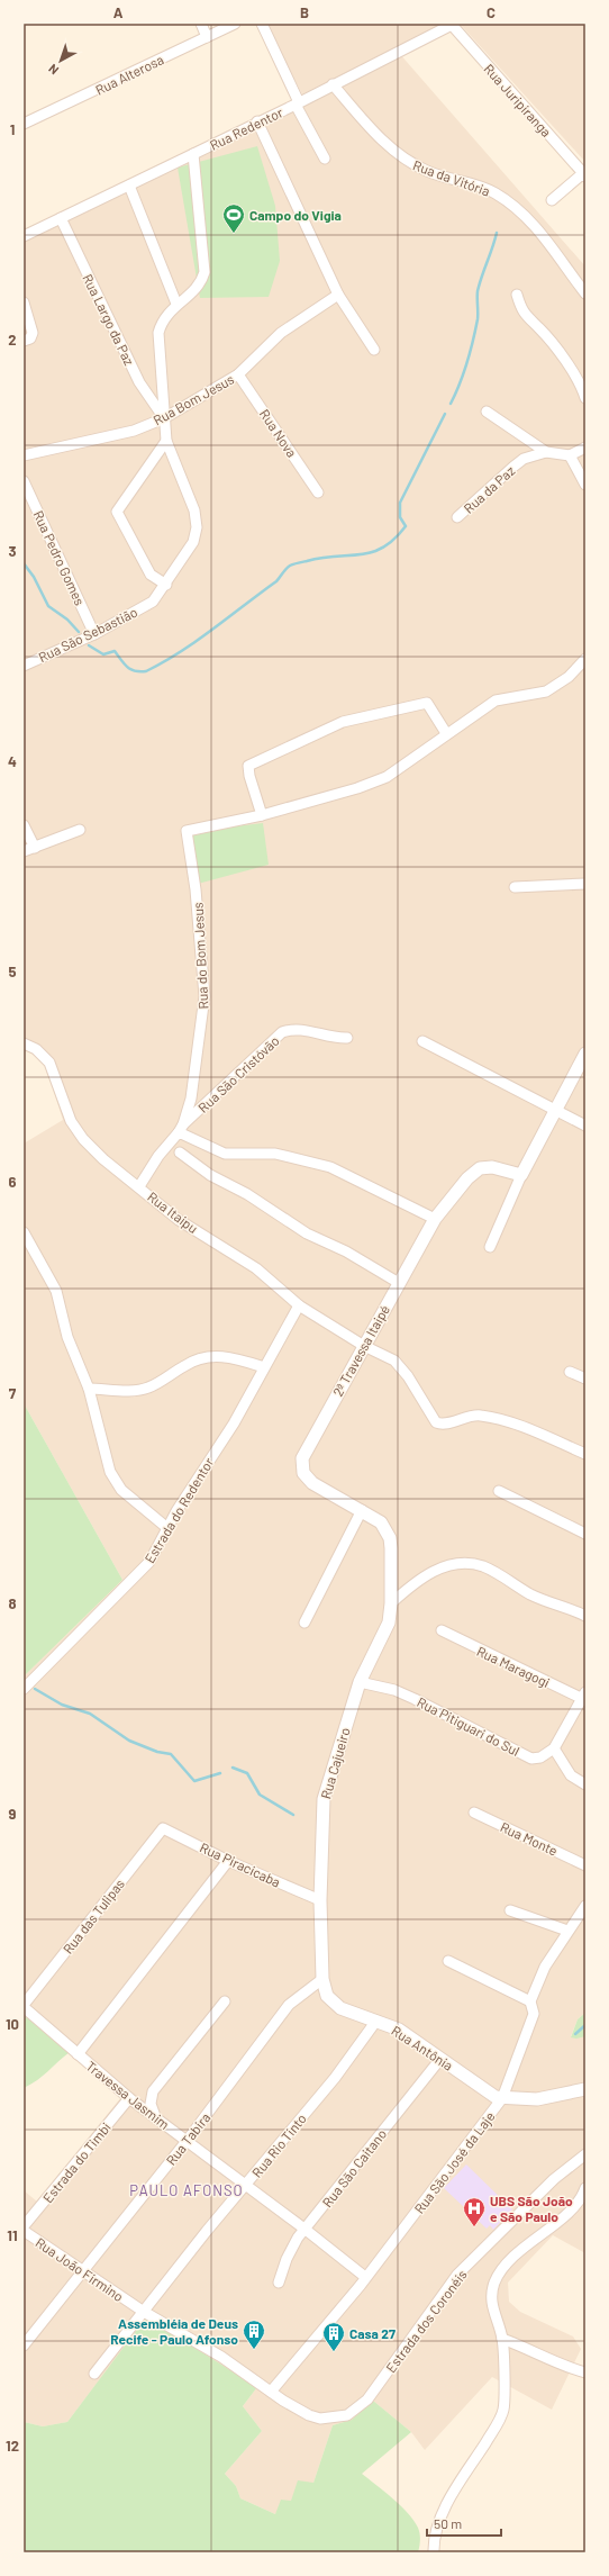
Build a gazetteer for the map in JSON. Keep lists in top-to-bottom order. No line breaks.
{"streets":{"street":["Rua Alterosa","Rua Juripiranga","Rua Redentor","Rua da Vitória","Rua Largo da Paz","Rua Bom Jesus","Rua Nova","Rua da Paz","Rua Pedro Gomes","Rua São Sebastião","Rua do Bom Jesus","Rua São Cristóvão","Rua Itaipu","2ª Travessa Itaipé","Estrada do Redentor","Rua Maragogi","Rua Pitiguari do Sul","Rua Cajueiro","Rua Monte","Rua Piracicaba","Rua das Tulipas","Rua Antônia","Travessa Jasmim","Rua Tabira","Rua Rio Tinto","Estrada do Timbi","Rua São José da Laje","Rua São Caitano","Rua João Firmino","Estrada dos Coronéis"]},"crossings":[["Rua Juripiranga","Rua Redentor"],["Rua Redentor","Rua da Vitória"],["Rua Redentor","Rua Largo da Paz"],["Rua Redentor","Rua São Sebastião"],["Rua Largo da Paz","Rua Bom Jesus"],["Rua Largo da Paz","Rua São Sebastião"],["Rua Bom Jesus","Rua Nova"],["Rua Bom Jesus","Rua São Sebastião"],["Rua Pedro Gomes","Rua São Sebastião"],["Rua do Bom Jesus","Rua São Cristóvão"],["Rua São Cristóvão","Rua Itaipu"],["Rua Itaipu","2ª Travessa Itaipé"],["Rua Itaipu","Estrada do Redentor"],["2ª Travessa Itaipé","Rua Pitiguari do Sul"],["2ª Travessa Itaipé","Rua Cajueiro"],["Rua Pitiguari do Sul","Rua Cajueiro"],["Rua Cajueiro","Rua Piracicaba"],["Rua Cajueiro","Rua Antônia"],["Rua Piracicaba","Rua das Tulipas"],["Rua Piracicaba","Rua Antônia"],["Rua das Tulipas","Travessa Jasmim"],["Rua Antônia","Rua Tabira"],["Rua Antônia","Rua Rio Tinto"],["Rua Antônia","Rua São José da Laje"],["Rua Antônia","Rua São Caitano"],["Travessa Jasmim","Rua Tabira"],["Travessa Jasmim","Rua Rio Tinto"],["Travessa Jasmim","Estrada do Timbi"],["Travessa Jasmim","Rua São José da Laje"],["Travessa Jasmim","Rua São Caitano"],["Rua Tabira","Rua João Firmino"],["Rua Rio Tinto","Rua João Firmino"],["Rua São José da Laje","Rua João Firmino"],["Rua João Firmino","Estrada dos Coronéis"]],"districts":["PAULO AFONSO"],"places":{"sports":["Campo do Vigia"],"hospital":["UBS São João e São Paulo"],"building":["Assembléia de Deus Recife - Paulo Afonso","Casa 27"]},"scale_bar":"50 m","north":"bottom left","grid":{"columns":["A","B","C"],"rows":["1","2","3","4","5","6","7","8","9","10","11","12"]}}
